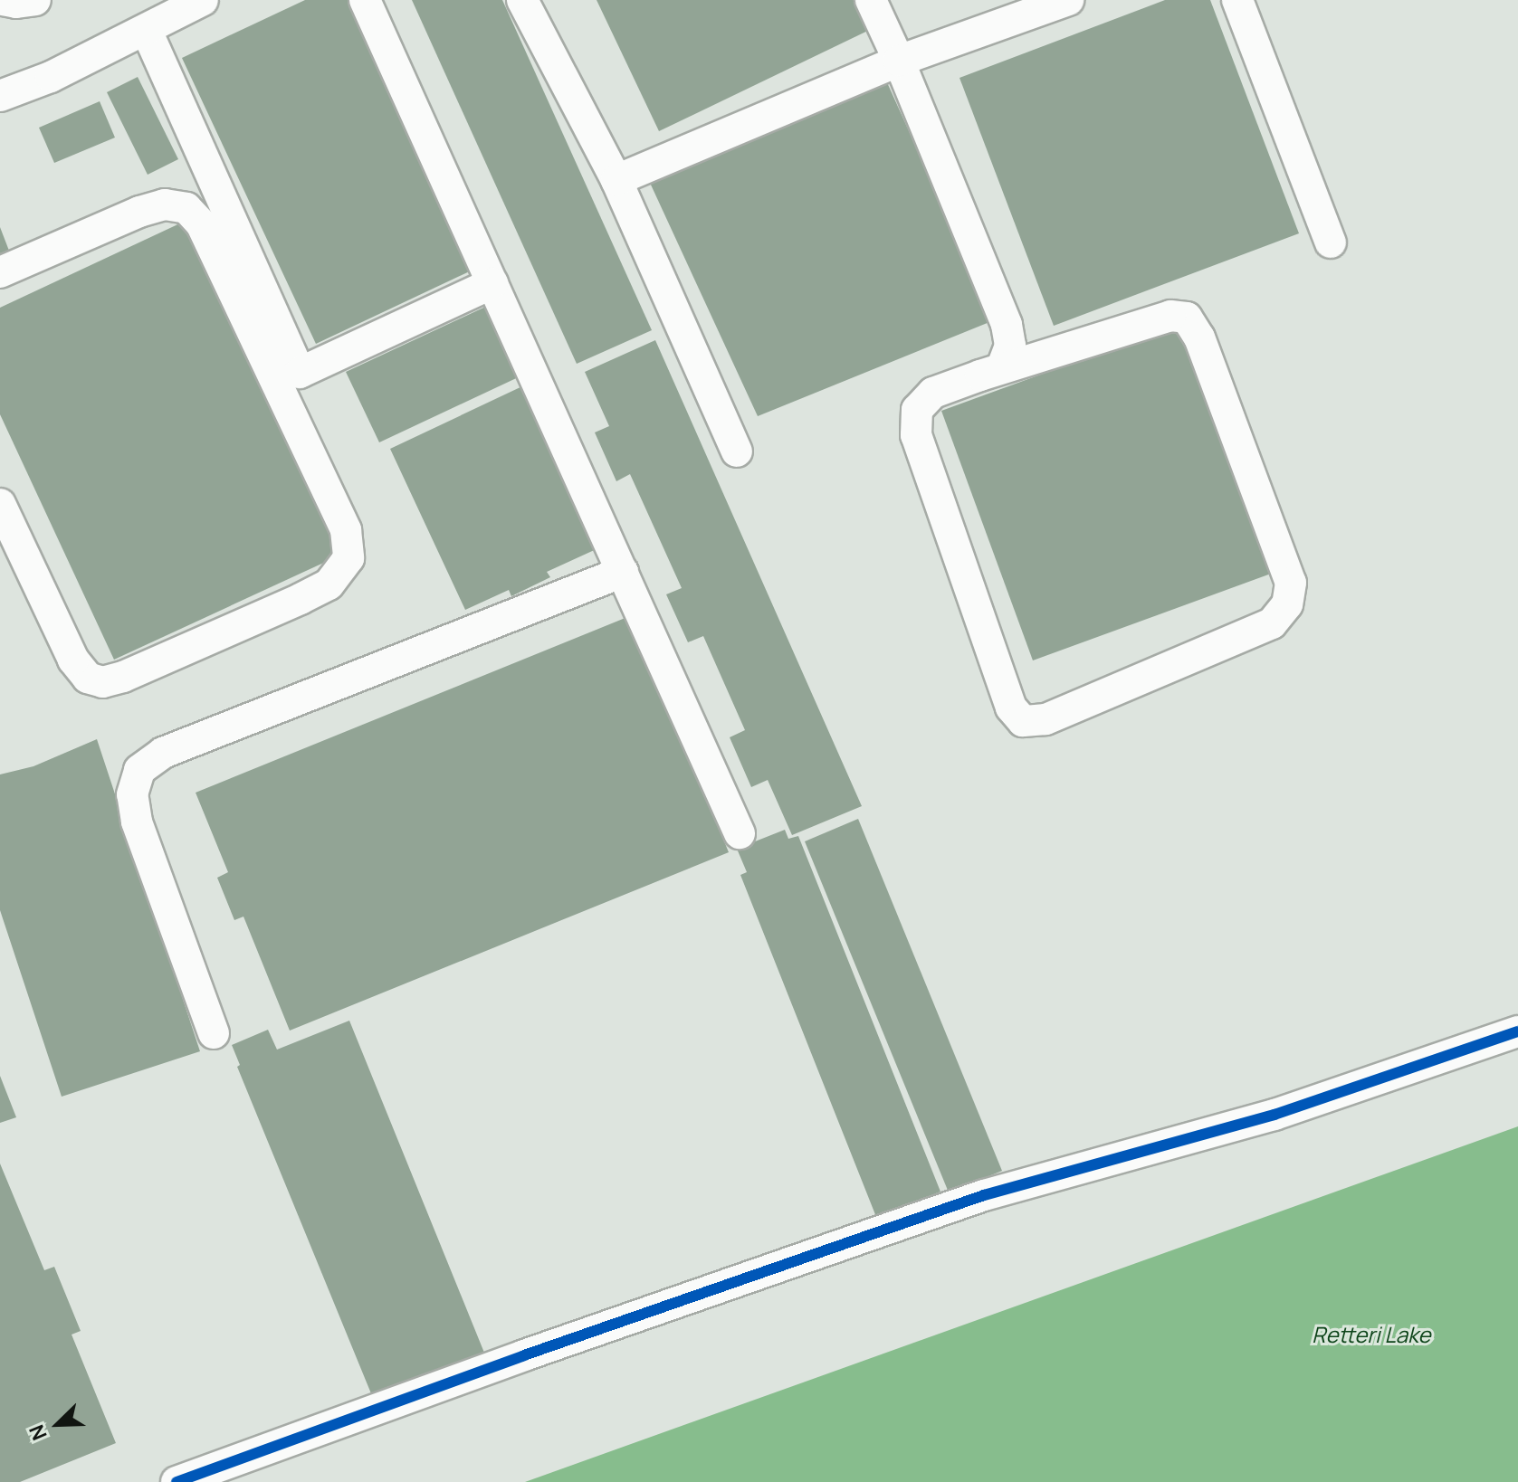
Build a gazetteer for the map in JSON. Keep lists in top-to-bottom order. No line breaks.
{"water":["Retteri Lake"],"north":"bottom left"}
